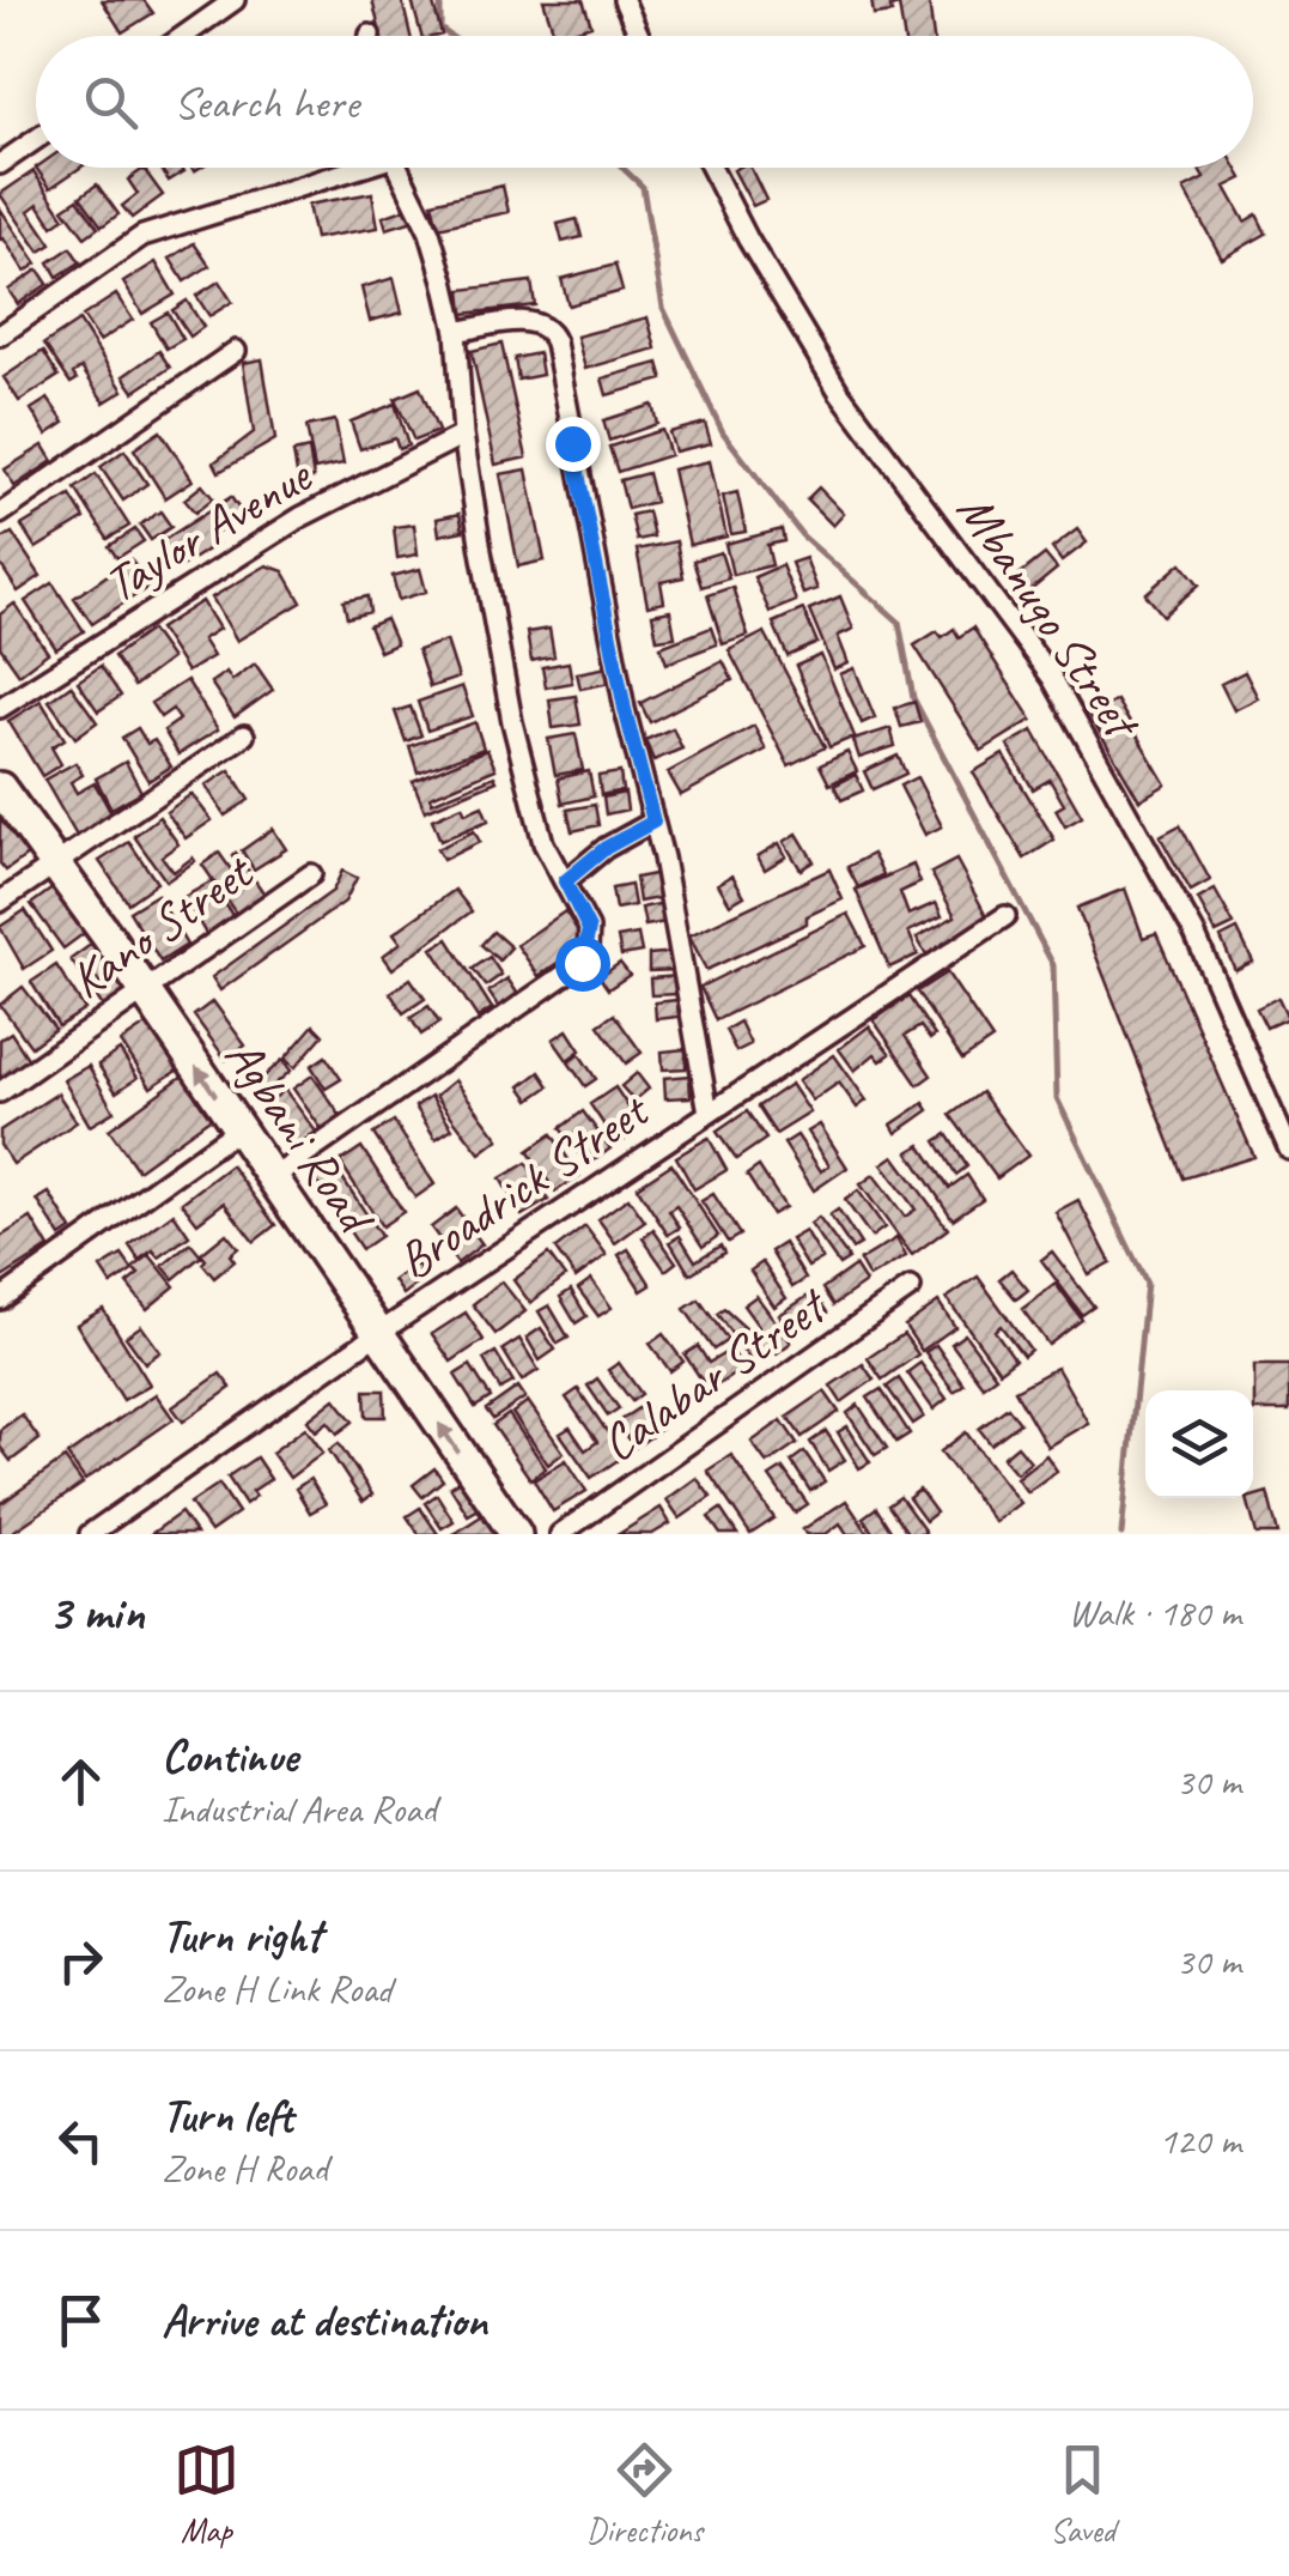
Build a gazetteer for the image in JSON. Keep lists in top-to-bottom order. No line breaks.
{"streets":{"main road":["Agbani Road"],"street":["Taylor Avenue","Mbanugo Street","Kano Street","Broadrick Street","Calabar Street"]},"crossings":[["Kano Street","Agbani Road"],["Agbani Road","Broadrick Street"]],"one_way":["Agbani Road"],"page":{"search":"Search here","heading":["3 min","Walk · 180 m"],"list":[["Continue","Industrial Area Road","30 m"],["Turn right","Zone H Link Road","30 m"],["Turn left","Zone H Road","120 m"],"Arrive at destination"],"nav":["Map","Directions","Saved"]}}
